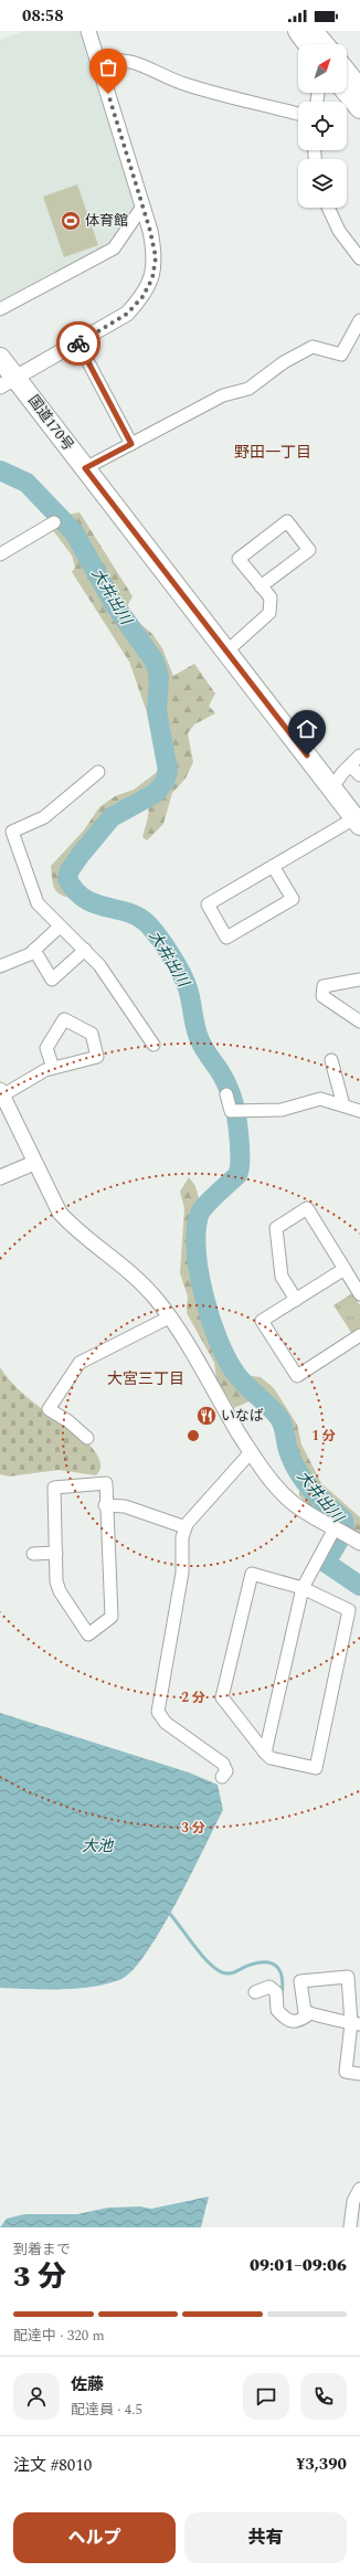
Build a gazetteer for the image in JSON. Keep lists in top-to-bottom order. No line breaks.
{"streets":{"highway":["国道170号"]},"districts":["野田一丁目","大宮三丁目"],"water":["大井出川","大池"],"places":{"sports":["体育館"],"restaurant":["いなば"]},"north":"top right","page":{"status":"08:58","heading":["3 分","到着まで","09:01–09:06"],"panel":["佐藤","配達員 · 4.5","注文 #8010","¥3,390"],"bar":"配達中 · 320 m","buttons":["ヘルプ","共有"]},"rings":["1 分","2 分","3 分"]}
